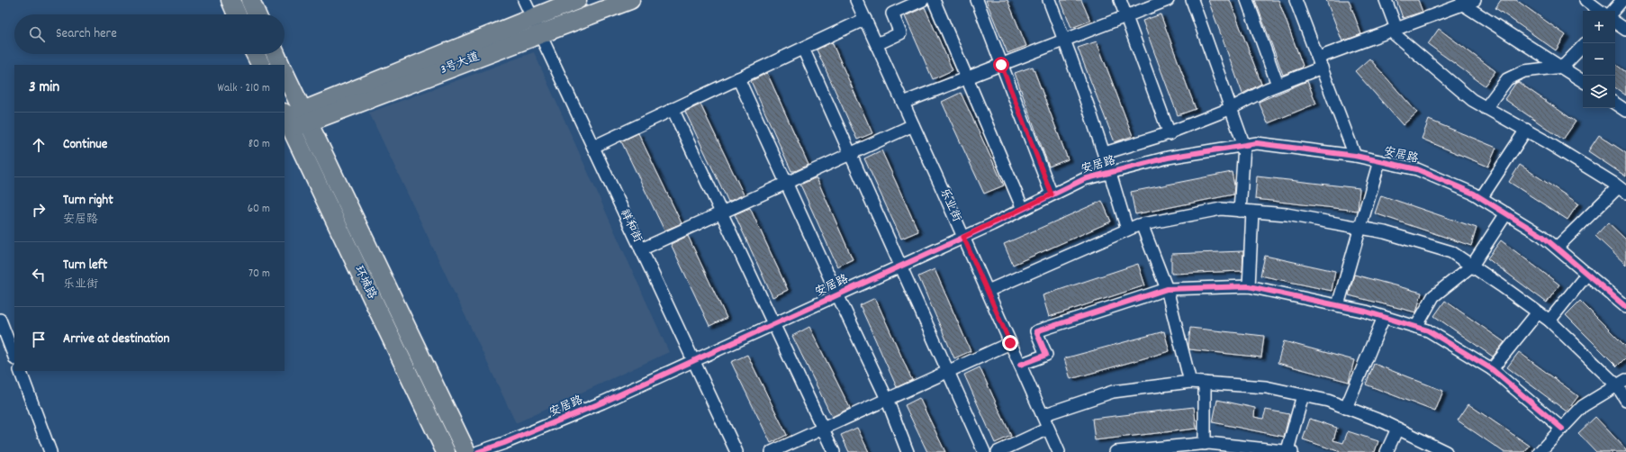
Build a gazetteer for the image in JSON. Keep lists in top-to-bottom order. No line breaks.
{"streets":{"main road":["3号大道","环城路"],"street":["安居路","乐业街","祥和街"]},"crossings":[["3号大道","祥和街"],["3号大道","环城路"],["安居路","乐业街"],["安居路","祥和街"]],"page":{"map_buttons":["+","−"],"search":"Search here","heading":["3 min","Walk · 210 m"],"list":[["Continue","80 m"],["Turn right","安居路","60 m"],["Turn left","乐业街","70 m"],"Arrive at destination"]}}
